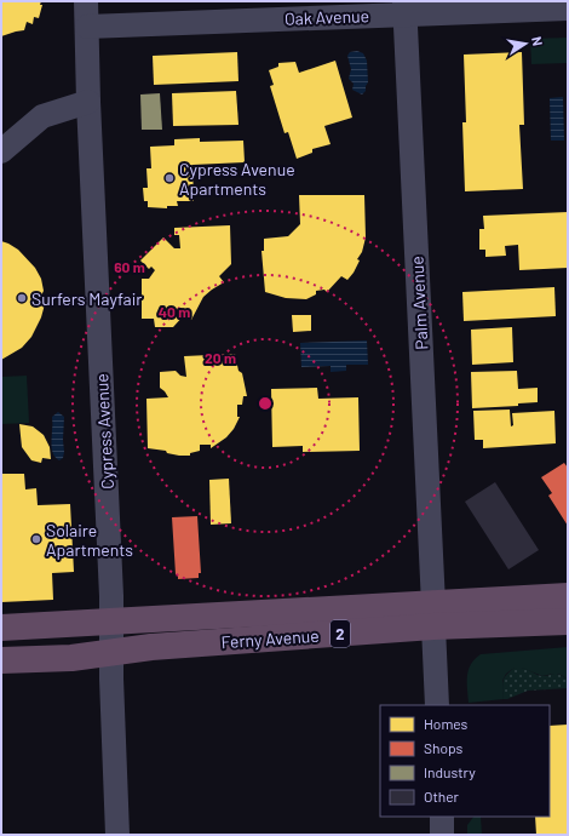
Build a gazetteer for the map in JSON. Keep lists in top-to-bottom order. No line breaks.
{"streets":{"highway":["2","Ferny Avenue"],"street":["Oak Avenue","Palm Avenue","Cypress Avenue"]},"crossings":[["Oak Avenue","Palm Avenue"],["Oak Avenue","Cypress Avenue"],["Palm Avenue","Ferny Avenue"],["Cypress Avenue","Ferny Avenue"]],"places":["Cypress Avenue Apartments","Surfers Mayfair","Solaire Apartments"],"legend":["Homes","Shops","Industry","Other"],"north":"right","rings":["60 m","40 m","20 m"]}
